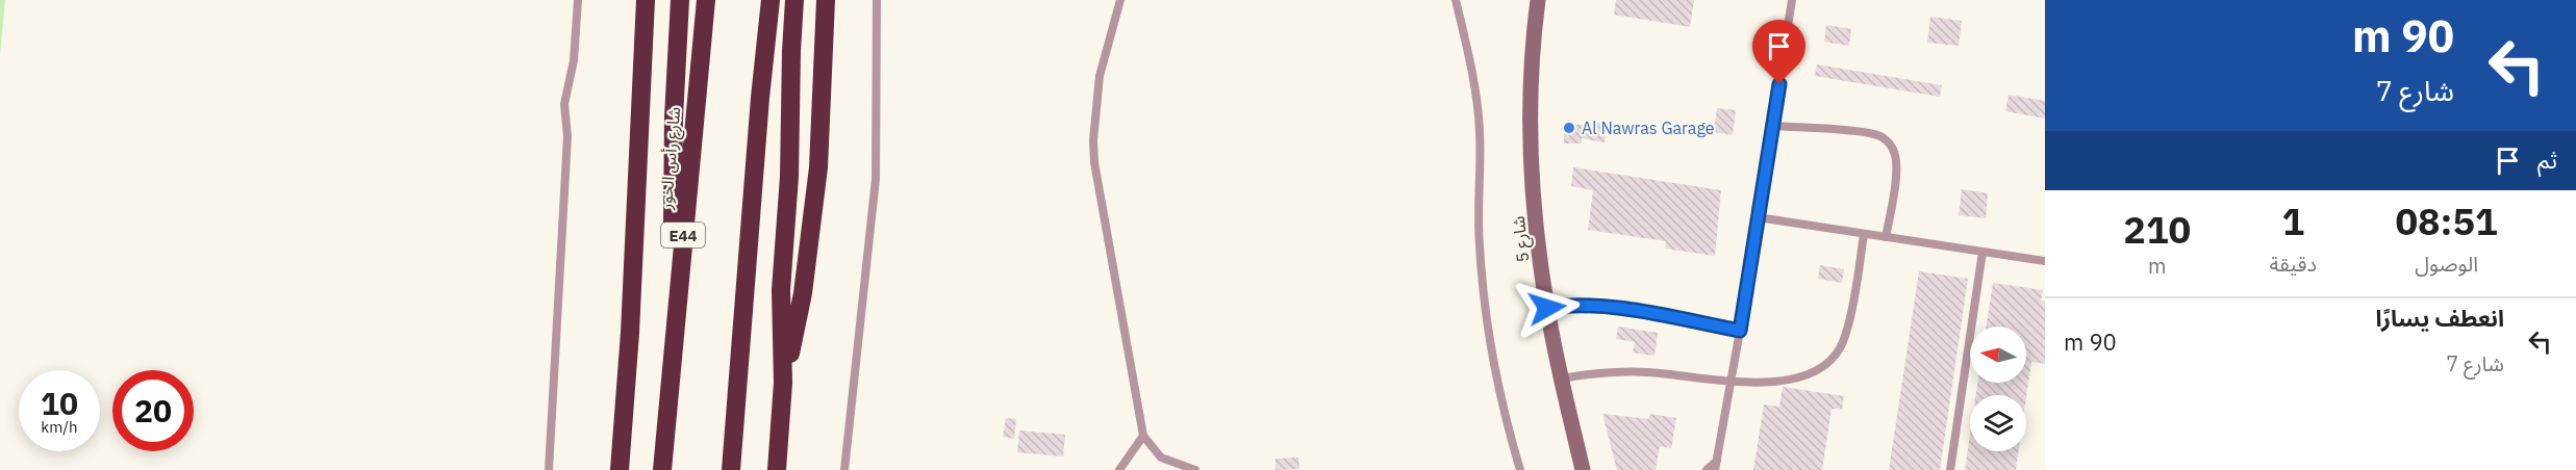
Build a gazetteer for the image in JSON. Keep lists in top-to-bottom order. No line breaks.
{"streets":{"highway":["شارع رأس الخور","E44"],"street":["شارع 5"]},"places":["Al Nawras Garage"],"north":"left","page":{"turn":["90 m","شارع 7"],"then":"ثم","eta":["08:51","الوصول","1","دقيقة","210","m"],"list":[{"name":"انعطف يسارًا","note":"شارع 7","value":"90 m"}],"speed":"10 km/h","limit":"20"}}
